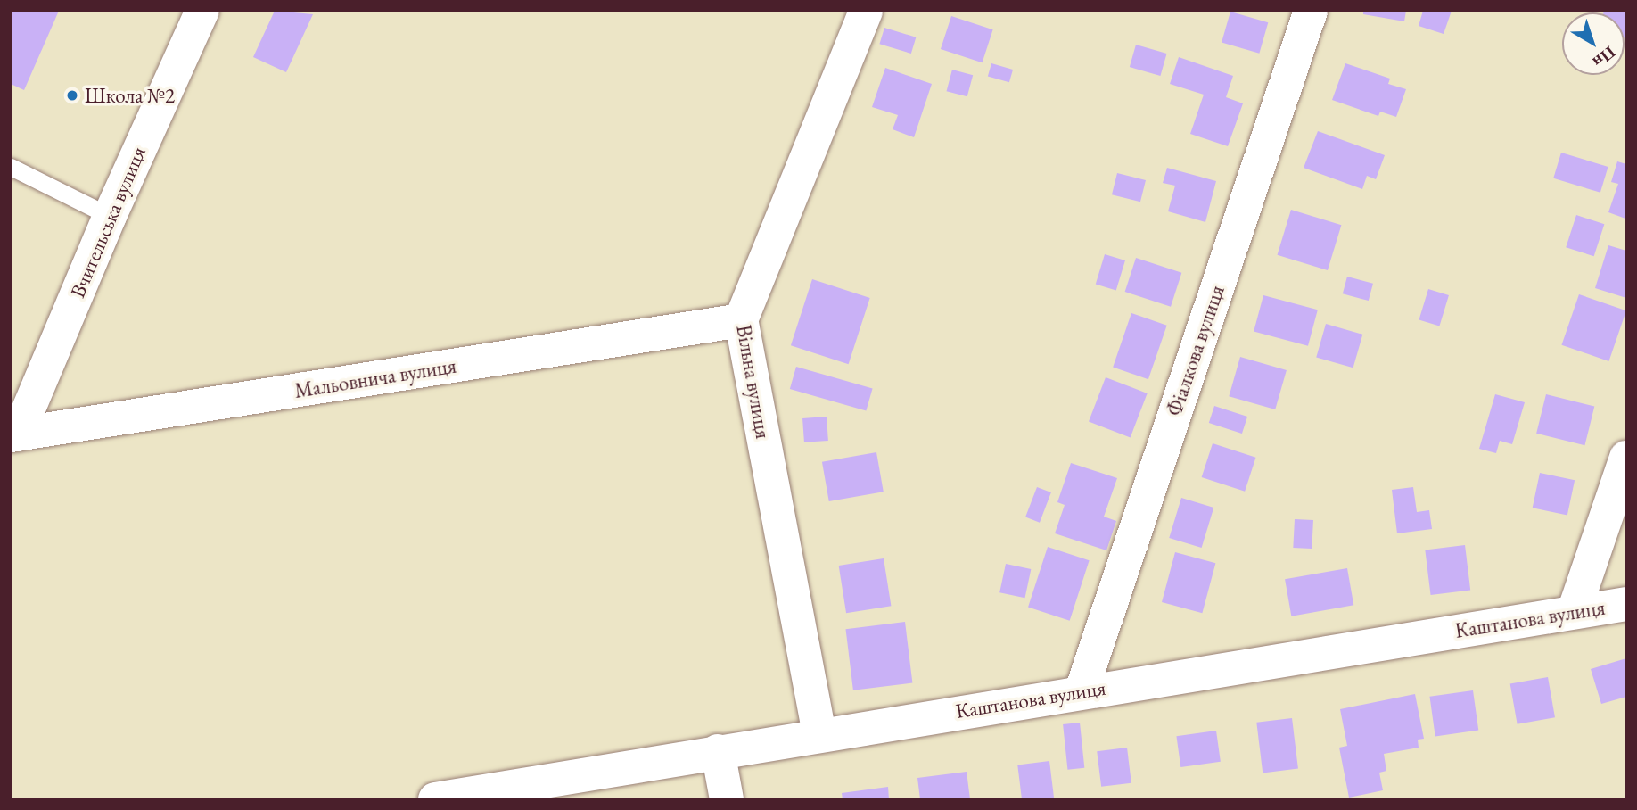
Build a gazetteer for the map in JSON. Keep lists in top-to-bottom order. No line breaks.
{"streets":{"street":["Вчительська вулиця","Фіалкова вулиця","Мальовнича вулиця","Вільна вулиця","Каштанова вулиця"]},"crossings":[["Вчительська вулиця","Мальовнича вулиця"],["Фіалкова вулиця","Каштанова вулиця"],["Мальовнича вулиця","Вільна вулиця"],["Вільна вулиця","Каштанова вулиця"]],"places":["Школа №2"],"north":"bottom right"}
